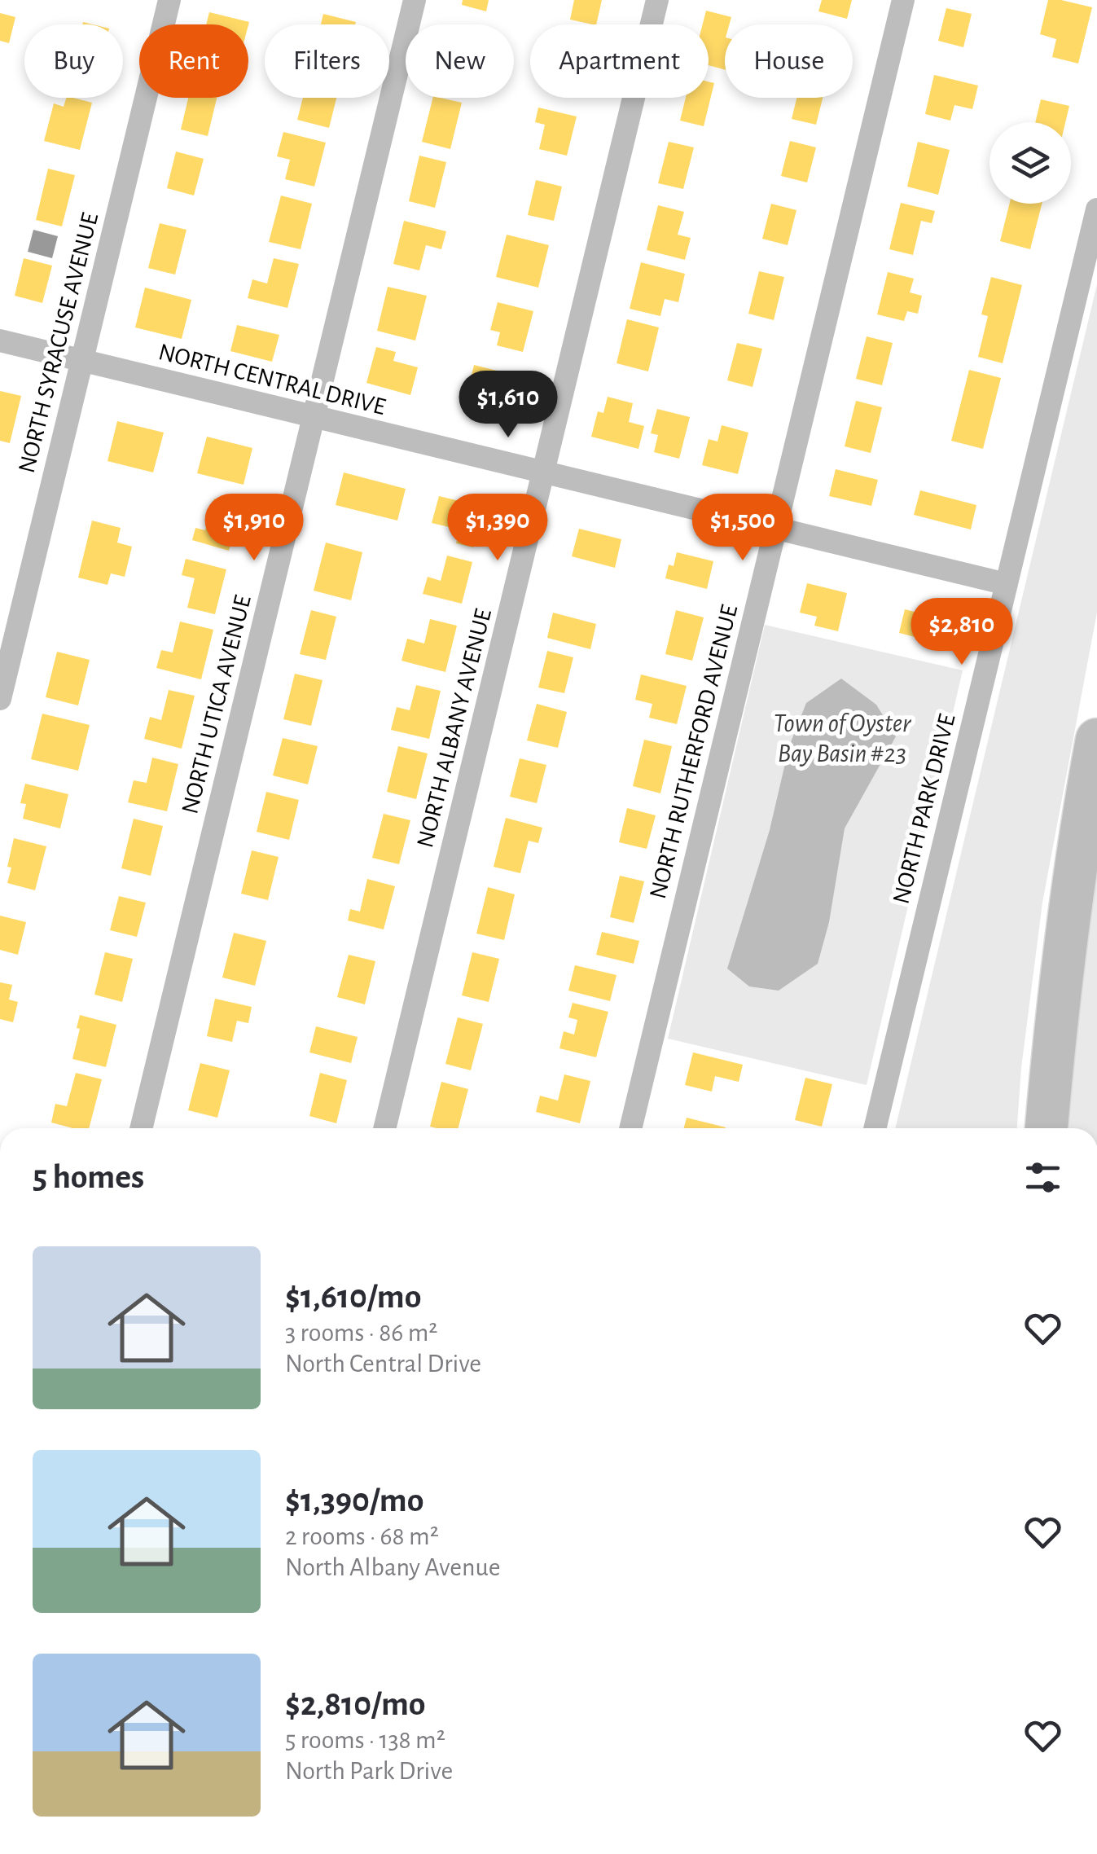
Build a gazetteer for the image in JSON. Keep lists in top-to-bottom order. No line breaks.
{"streets":{"street":["NORTH SYRACUSE AVENUE","NORTH CENTRAL DRIVE","NORTH UTICA AVENUE","NORTH ALBANY AVENUE","NORTH RUTHERFORD AVENUE","NORTH PARK DRIVE"]},"crossings":[["NORTH SYRACUSE AVENUE","NORTH CENTRAL DRIVE"],["NORTH CENTRAL DRIVE","NORTH UTICA AVENUE"],["NORTH CENTRAL DRIVE","NORTH ALBANY AVENUE"],["NORTH CENTRAL DRIVE","NORTH RUTHERFORD AVENUE"],["NORTH CENTRAL DRIVE","NORTH PARK DRIVE"]],"water":["Town of Oyster Bay Basin #23"],"page":{"chip":["Buy","Rent","Filters","New","Apartment","House"],"price":["$1,610","$1,910","$1,390","$1,500","$2,810"],"heading":"5 homes","list":[{"name":"$1,610/mo","note":"3 rooms · 86 m² · North Central Drive"},{"name":"$1,390/mo","note":"2 rooms · 68 m² · North Albany Avenue"},{"name":"$2,810/mo","note":"5 rooms · 138 m² · North Park Drive"}]}}
